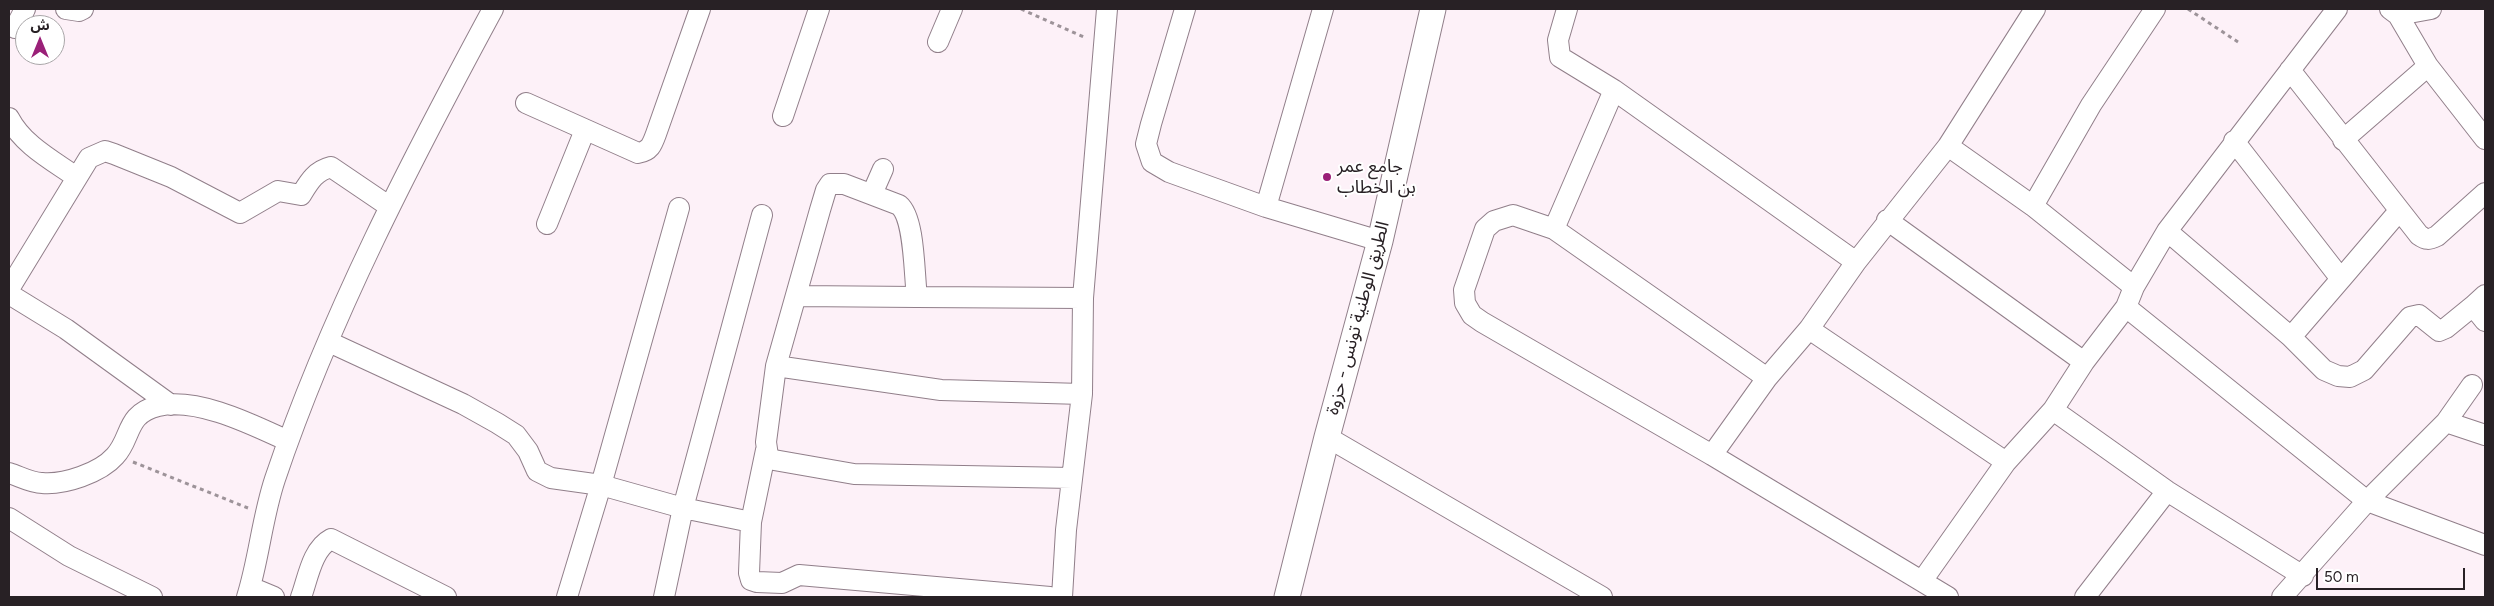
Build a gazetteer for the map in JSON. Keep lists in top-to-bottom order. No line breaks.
{"streets":{"main road":["الطريق الوطنية تونس - حزوة"]},"places":["جامع عمر بن الخطاب"],"scale_bar":"50 m","north":"top"}
